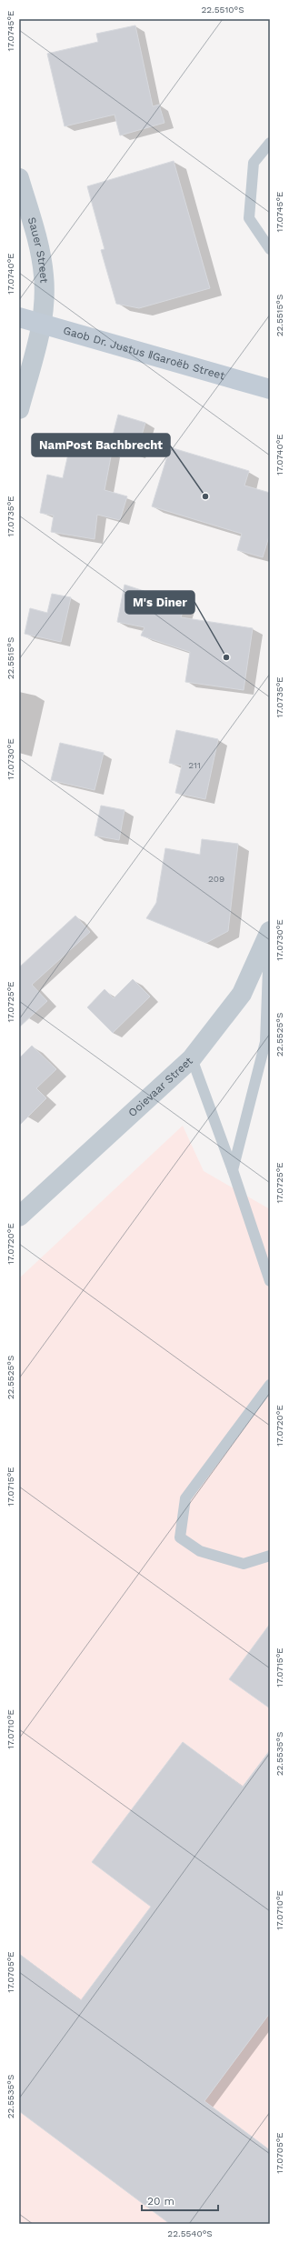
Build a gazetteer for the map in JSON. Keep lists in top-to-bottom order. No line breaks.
{"streets":{"street":["Sauer Street","Gaob Dr. Justus ǁGaroëb Street","Ooievaar Street"]},"crossings":[["Sauer Street","Gaob Dr. Justus ǁGaroëb Street"]],"places":["NamPost Bachbrecht","M's Diner"],"house_numbers":["211","209"],"scale_bar":"20 m","coordinates":["22.5510°S","17.0745°E","17.0740°E","22.5515°S","17.0735°E","17.0730°E","17.0725°E","22.5525°S","17.0720°E","17.0715°E","17.0710°E","22.5535°S","17.0705°E","22.5540°S"]}
